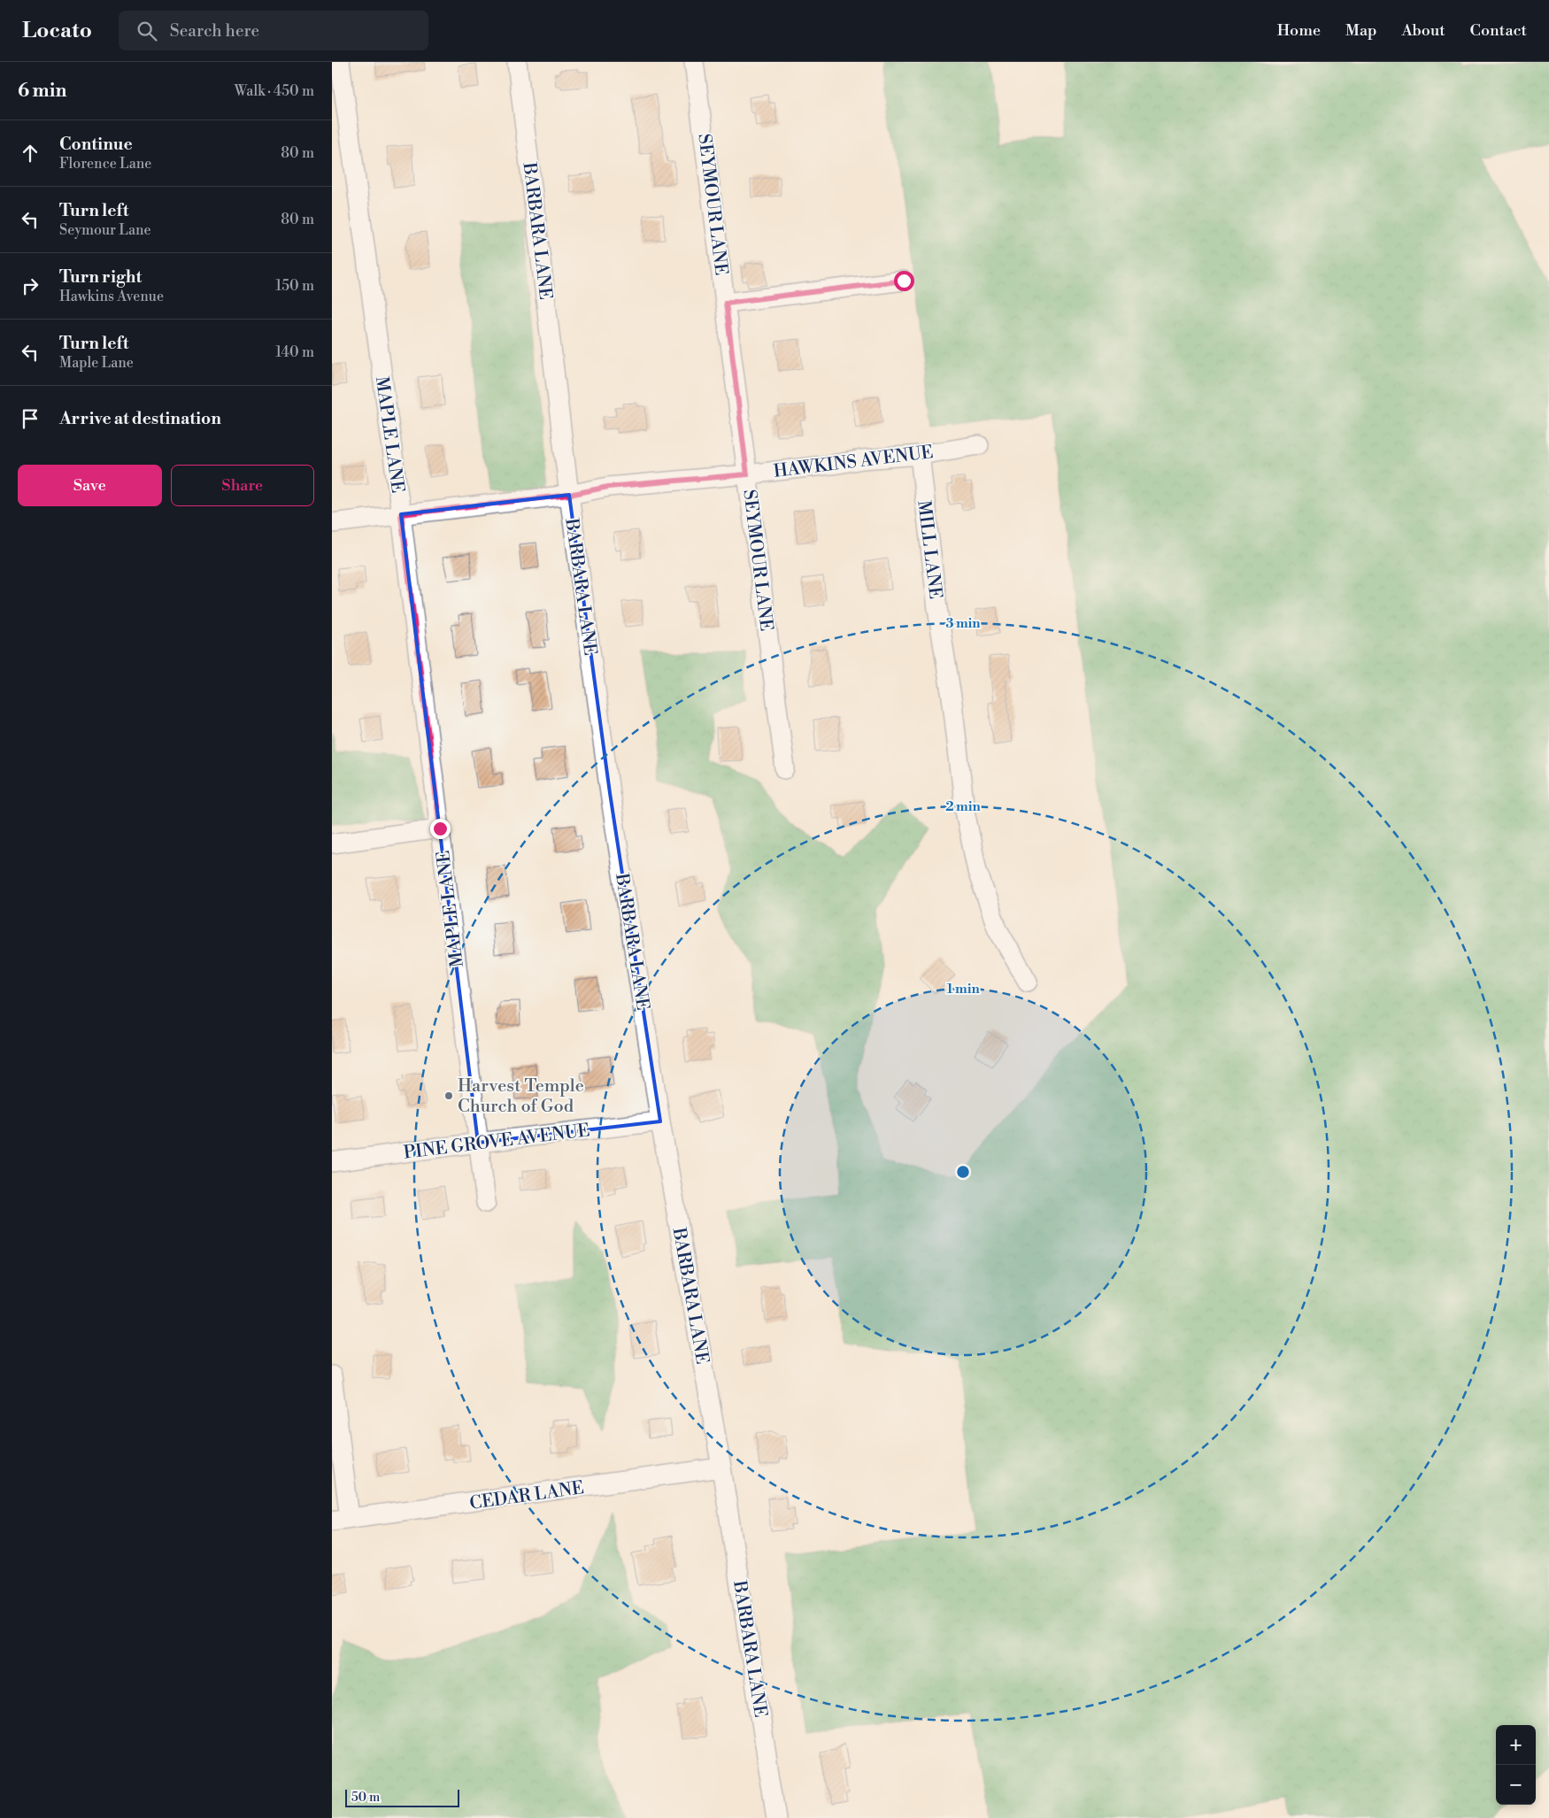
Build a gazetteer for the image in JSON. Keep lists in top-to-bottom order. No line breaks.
{"streets":{"street":["SEYMOUR LANE","BARBARA LANE","MAPLE LANE","HAWKINS AVENUE","MILL LANE","PINE GROVE AVENUE","CEDAR LANE"]},"crossings":[["SEYMOUR LANE","HAWKINS AVENUE"],["BARBARA LANE","HAWKINS AVENUE"],["BARBARA LANE","PINE GROVE AVENUE"],["BARBARA LANE","CEDAR LANE"],["MAPLE LANE","HAWKINS AVENUE"],["MAPLE LANE","PINE GROVE AVENUE"],["HAWKINS AVENUE","MILL LANE"]],"places":["Harvest Temple Church of God"],"scale_bar":"50 m","page":{"header":"Locato","search":"Search here","nav":["Home","Map","About","Contact"],"heading":["6 min","Walk · 450 m"],"list":[["Continue","Florence Lane","80 m"],["Turn left","Seymour Lane","80 m"],["Turn right","Hawkins Avenue","150 m"],["Turn left","Maple Lane","140 m"],"Arrive at destination"],"buttons":["Save","Share"],"map_buttons":["+","−"],"scale":"50 m"},"rings":["3 min","2 min","1 min"]}
